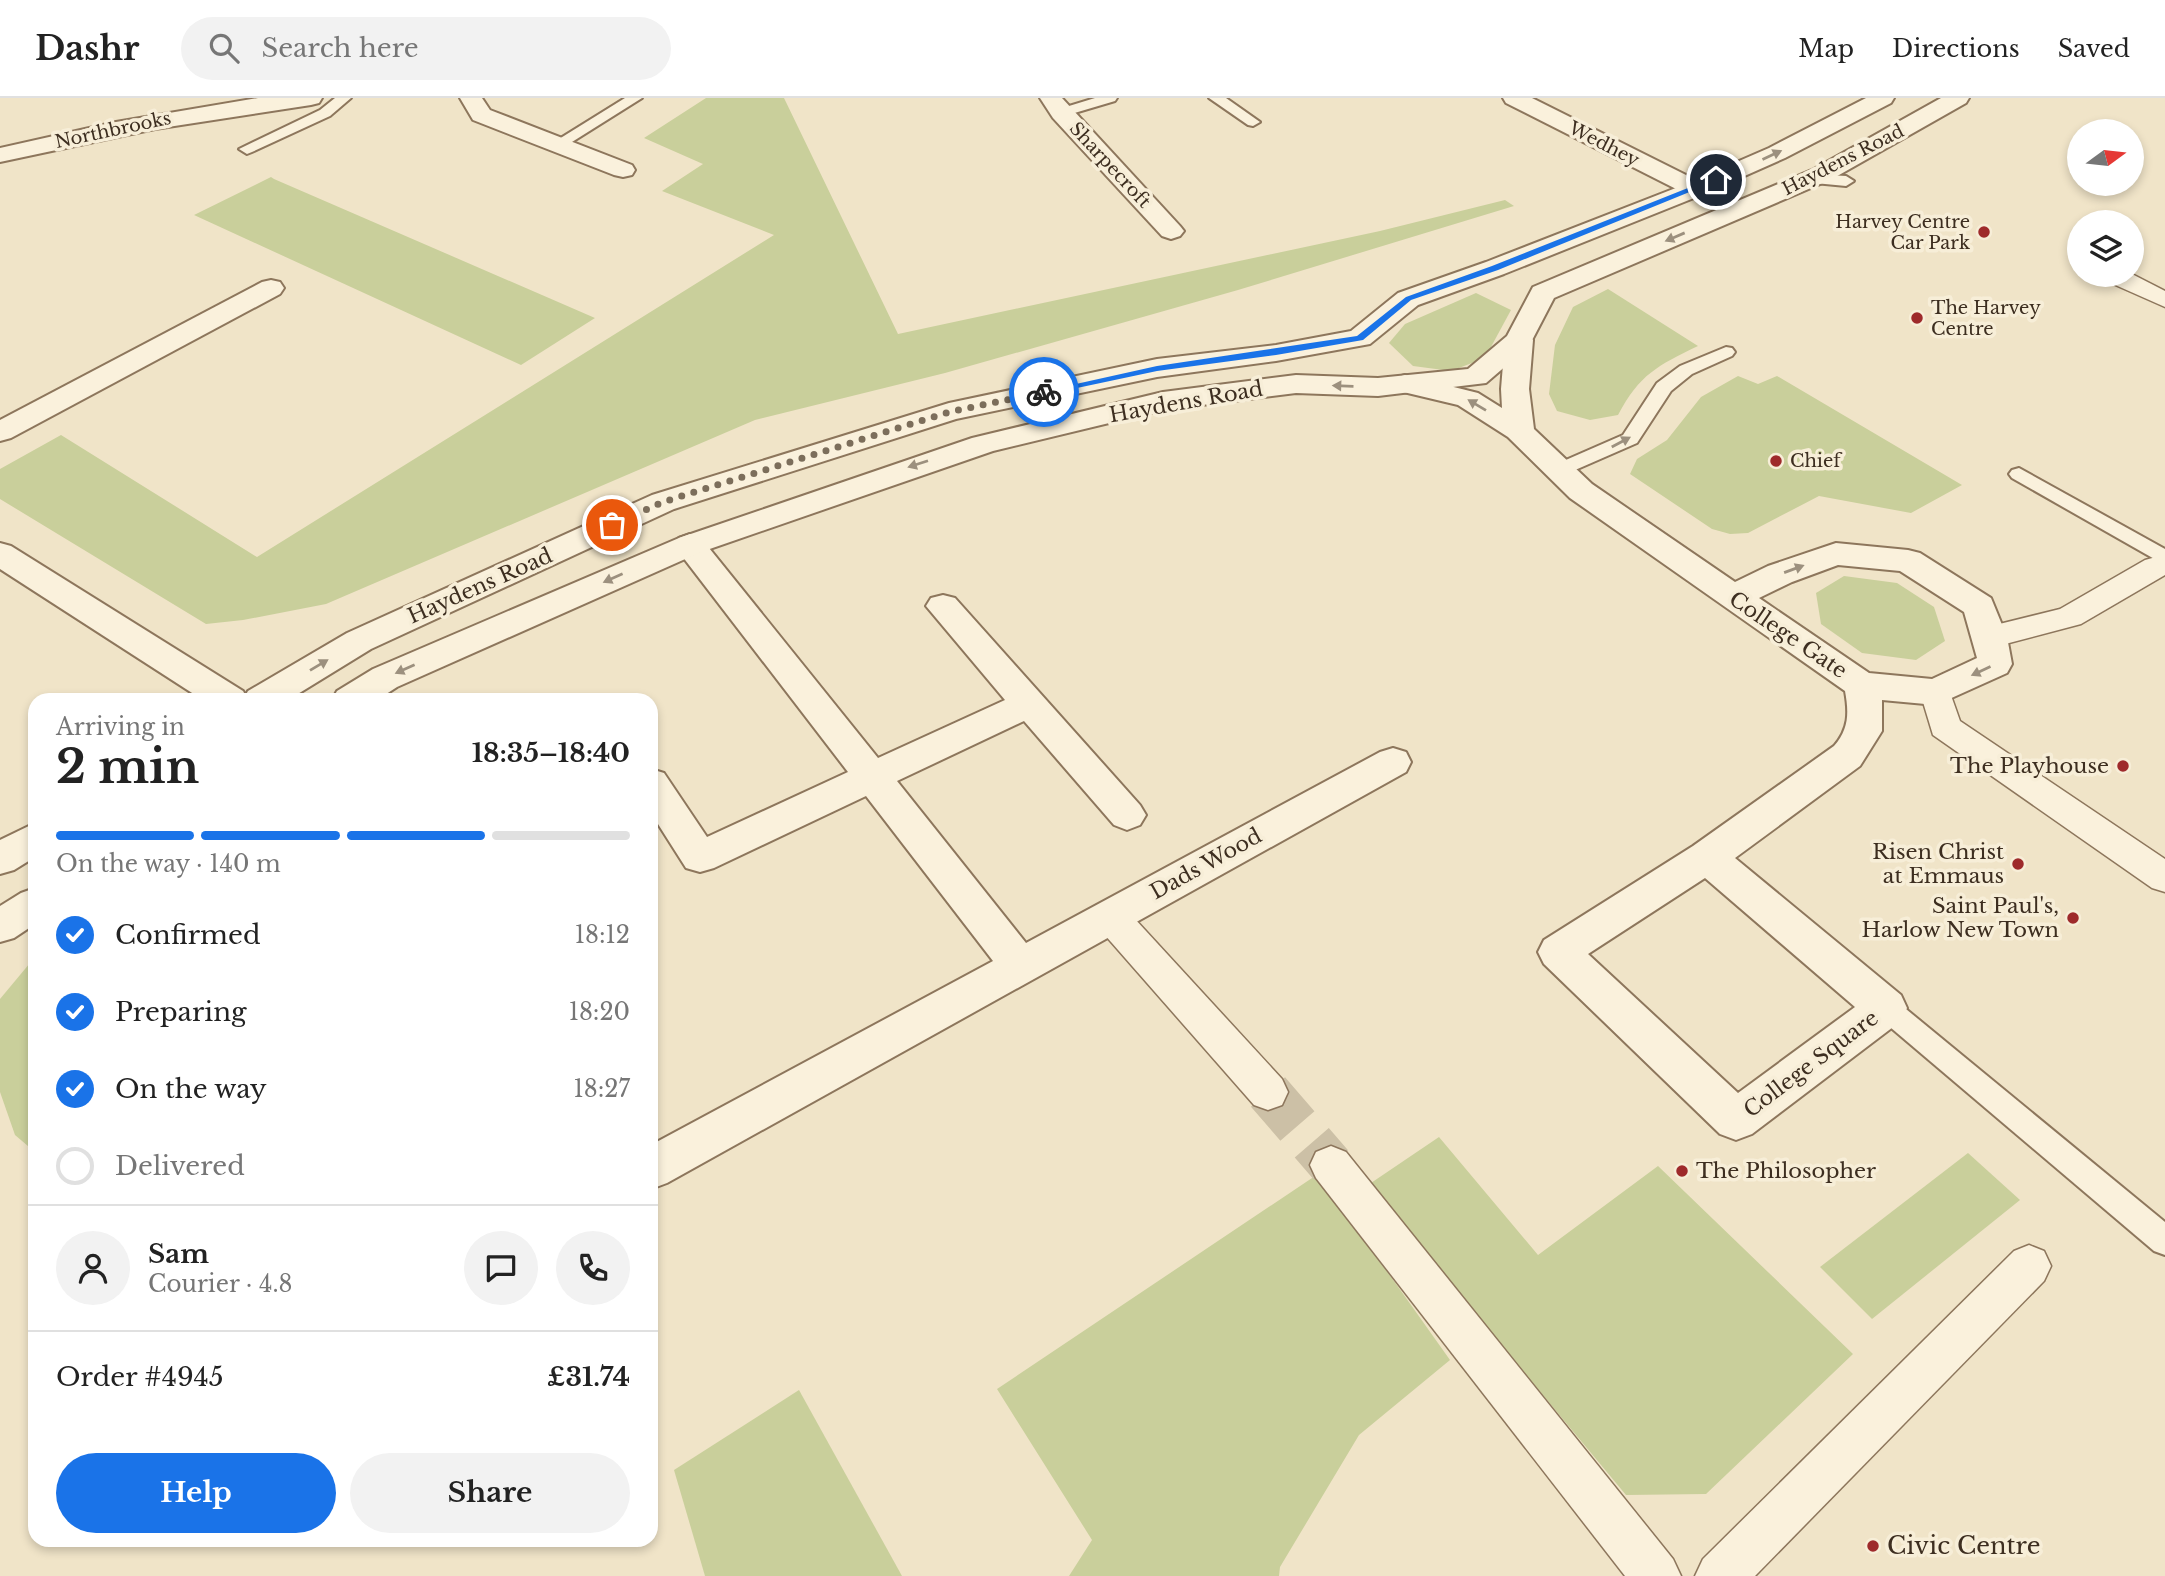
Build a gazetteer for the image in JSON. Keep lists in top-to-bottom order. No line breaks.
{"streets":{"street":["Northbrooks","Wedhey","Haydens Road","Sharpecroft","College Gate","Dads Wood","College Square"]},"crossings":[["Wedhey","Haydens Road"],["Haydens Road","College Gate"],["College Gate","College Square"]],"places":["Harvey Centre Car Park","The Harvey Centre","Chief","The Playhouse","Risen Christ at Emmaus","Saint Paul's, Harlow New Town","The Philosopher","Civic Centre"],"north":"right","page":{"header":"Dashr","search":"Search here","nav":["Map","Directions","Saved"],"heading":["2 min","Arriving in","18:35–18:40"],"panel":["Sam","Courier · 4.8","Order #4945","£31.74"],"bar":"On the way · 140 m","list":[["Confirmed","18:12"],["Preparing","18:20"],["On the way","18:27"],"Delivered"],"buttons":["Help","Share"]}}
